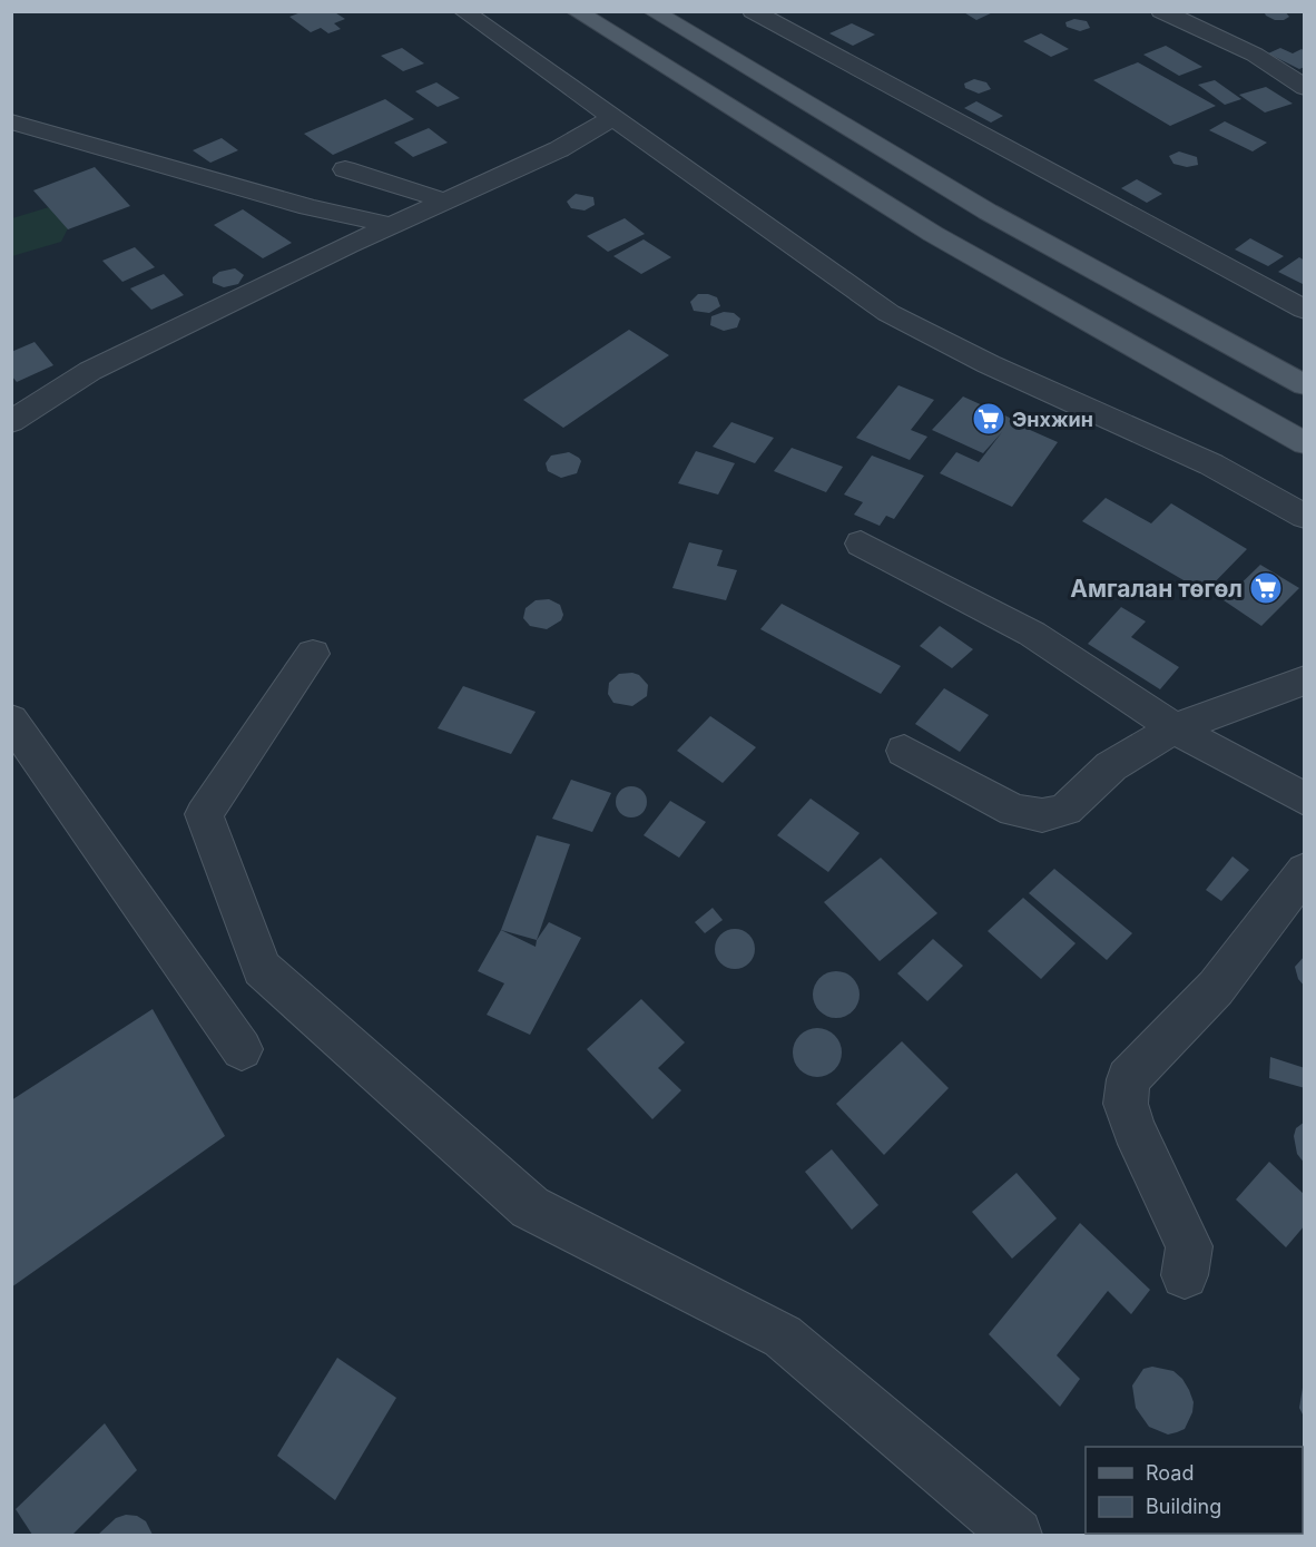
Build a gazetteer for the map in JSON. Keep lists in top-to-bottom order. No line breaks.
{"places":{"supermarket":["Энхжин","Амгалан төгөл"]},"legend":["Road","Building"]}
